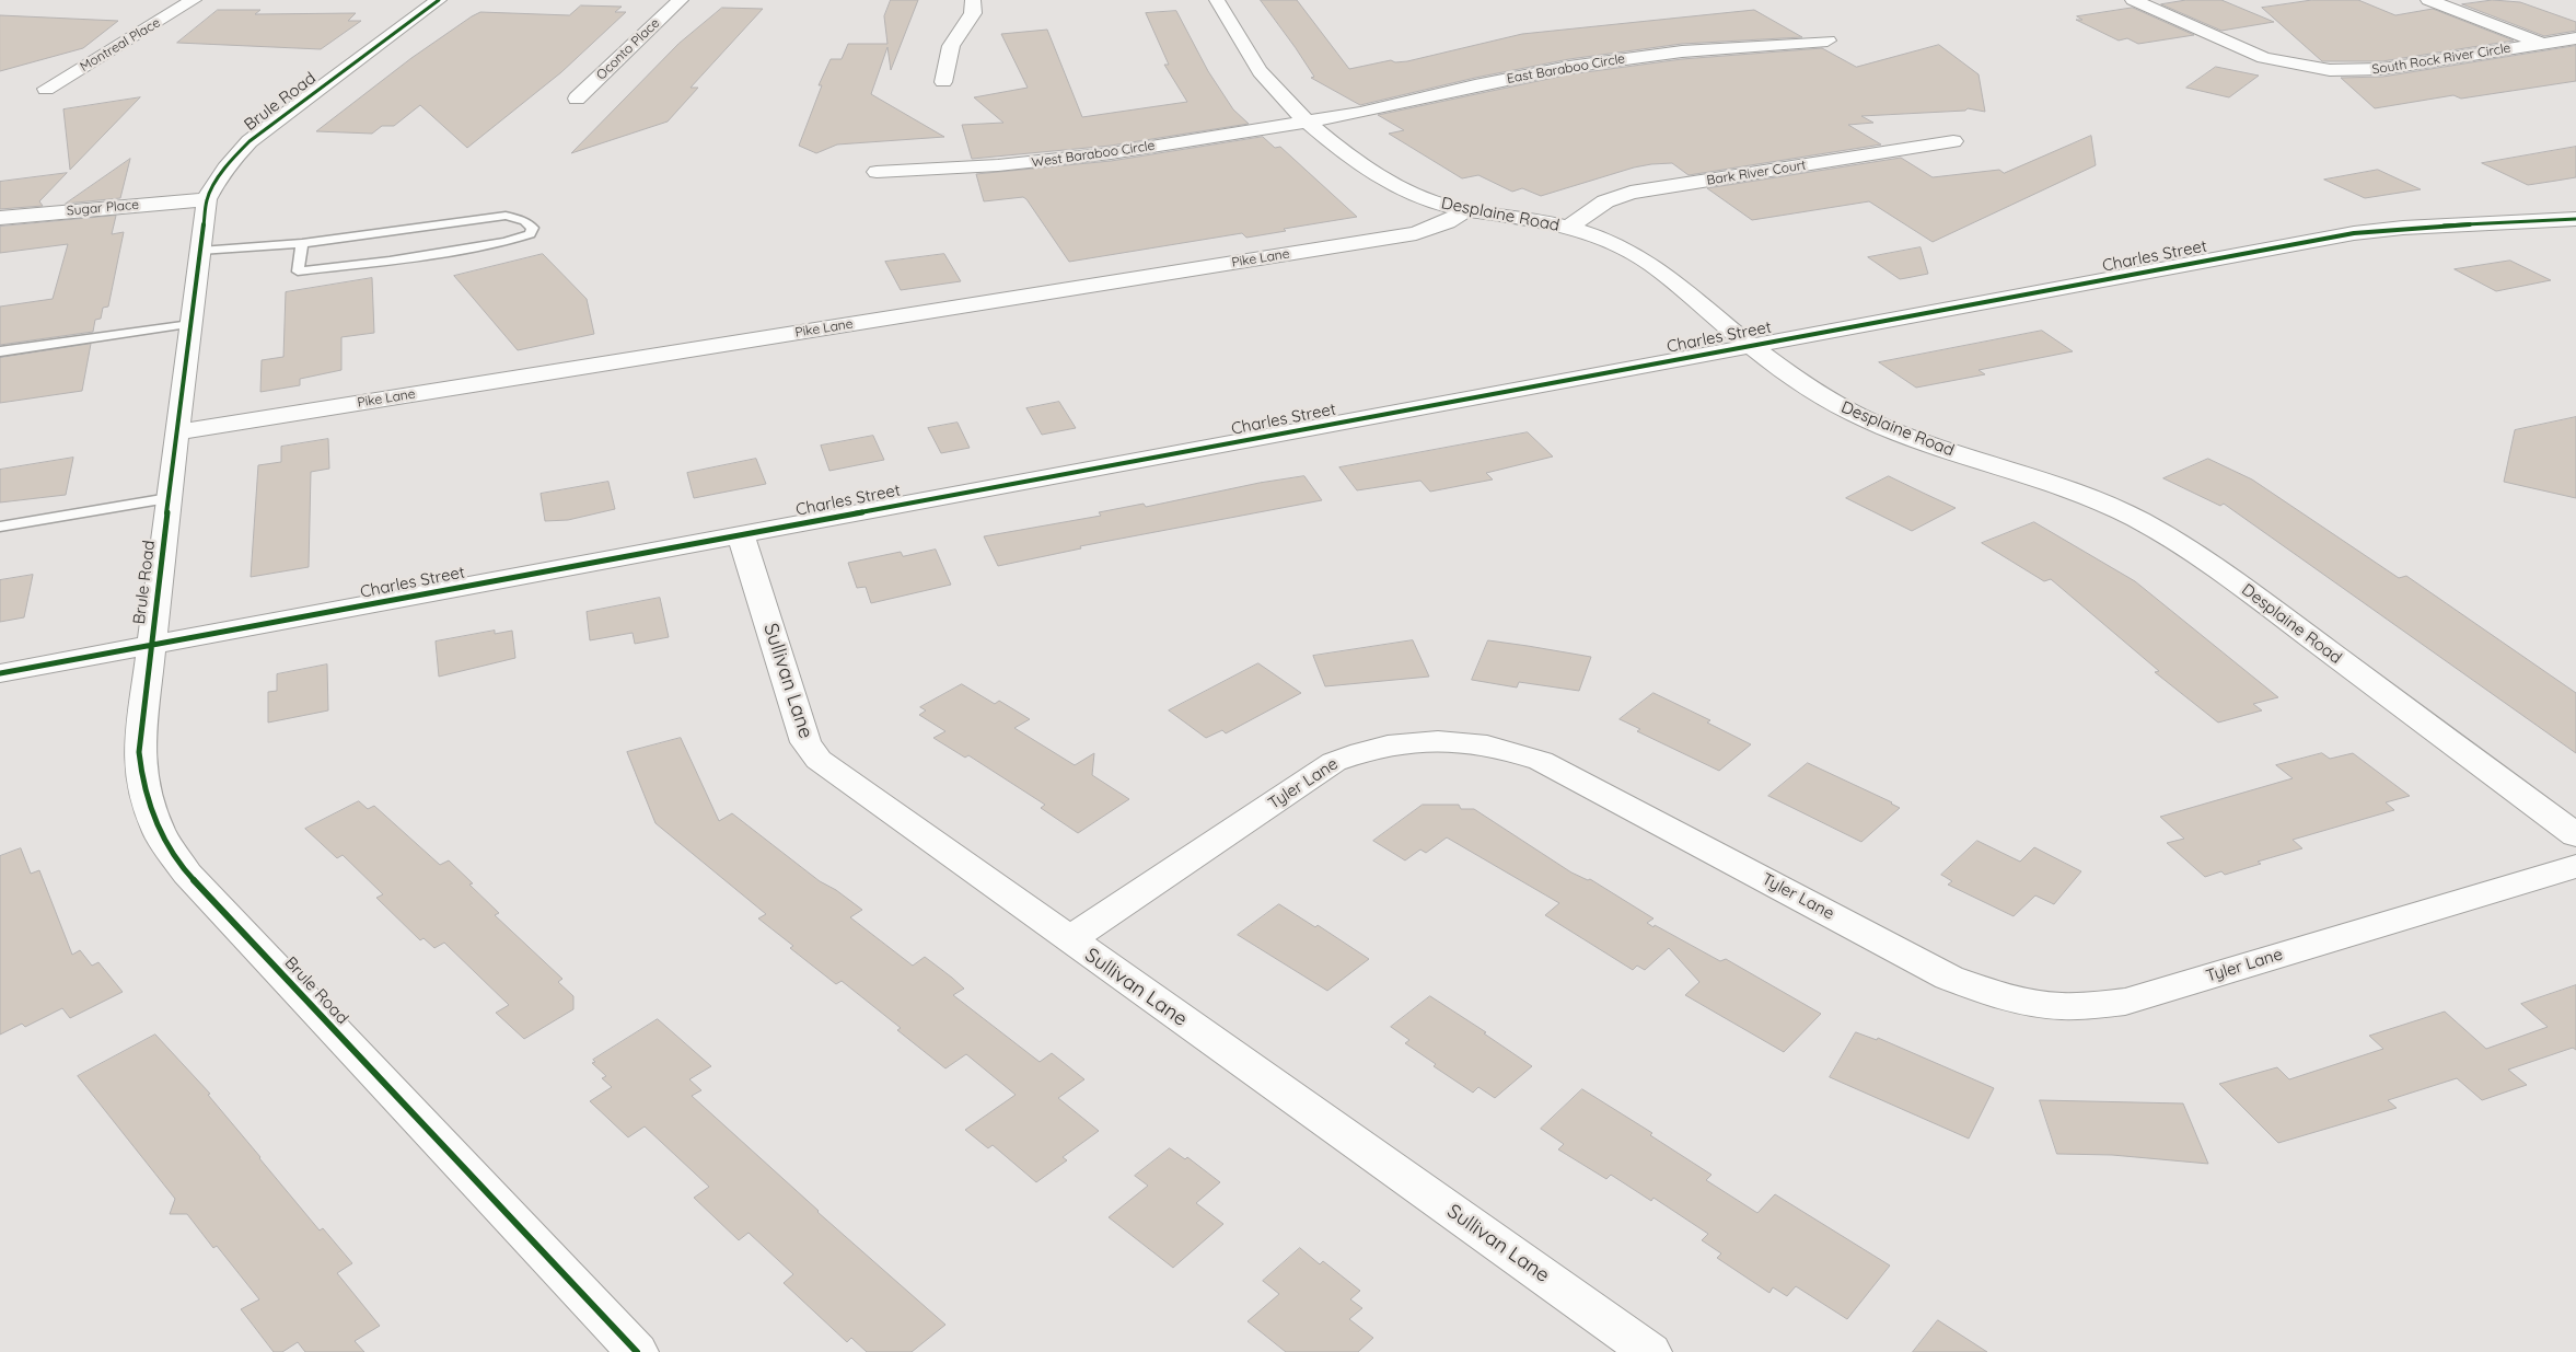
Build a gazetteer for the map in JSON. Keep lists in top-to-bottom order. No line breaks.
{"streets":{"street":["Montreal Place","Oconto Place","South Rock River Circle","East Baraboo Circle","Brule Road","West Baraboo Circle","Bark River Court","Sugar Place","Desplaine Road","Charles Street","Pike Lane","Sullivan Lane","Tyler Lane"]},"crossings":[["East Baraboo Circle","West Baraboo Circle"],["East Baraboo Circle","Desplaine Road"],["Brule Road","Sugar Place"],["Brule Road","Charles Street"],["Brule Road","Pike Lane"],["West Baraboo Circle","Desplaine Road"],["Bark River Court","Desplaine Road"],["Desplaine Road","Charles Street"],["Desplaine Road","Pike Lane"],["Charles Street","Sullivan Lane"],["Sullivan Lane","Tyler Lane"]]}
